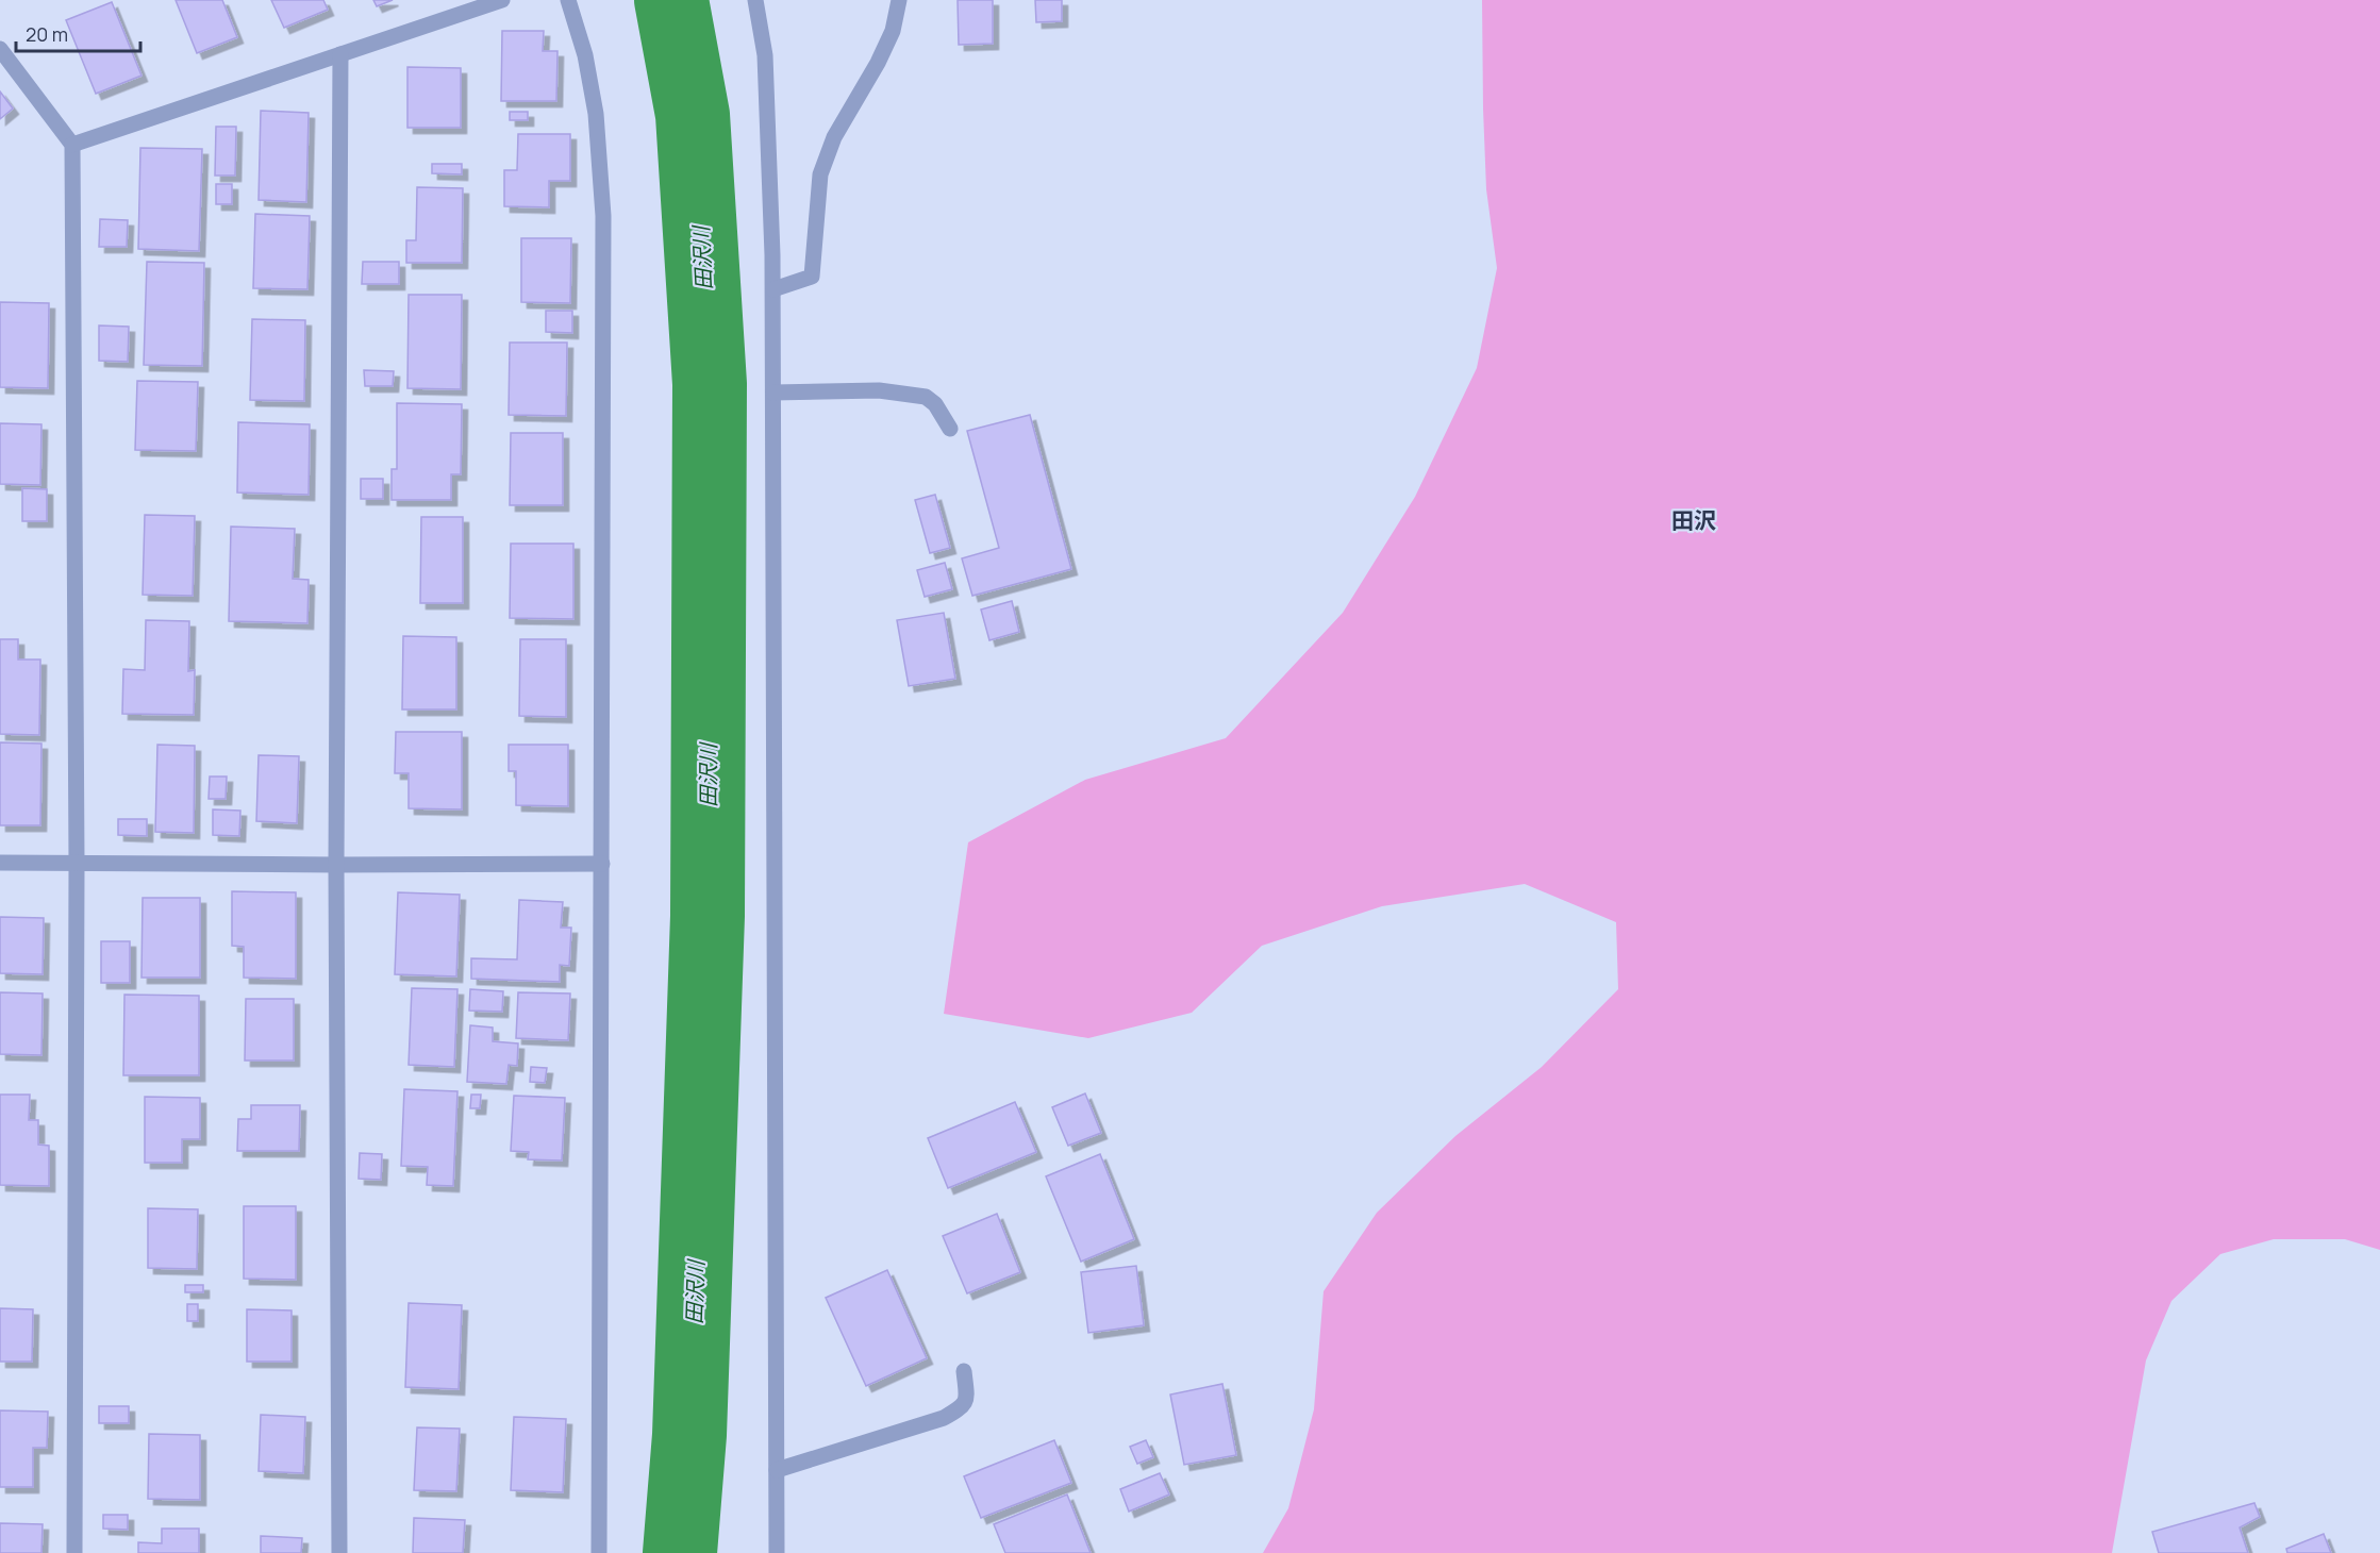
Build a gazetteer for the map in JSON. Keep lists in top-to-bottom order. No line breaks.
{"districts":["田沢"],"water":["田沢川"],"scale_bar":"20 m"}
